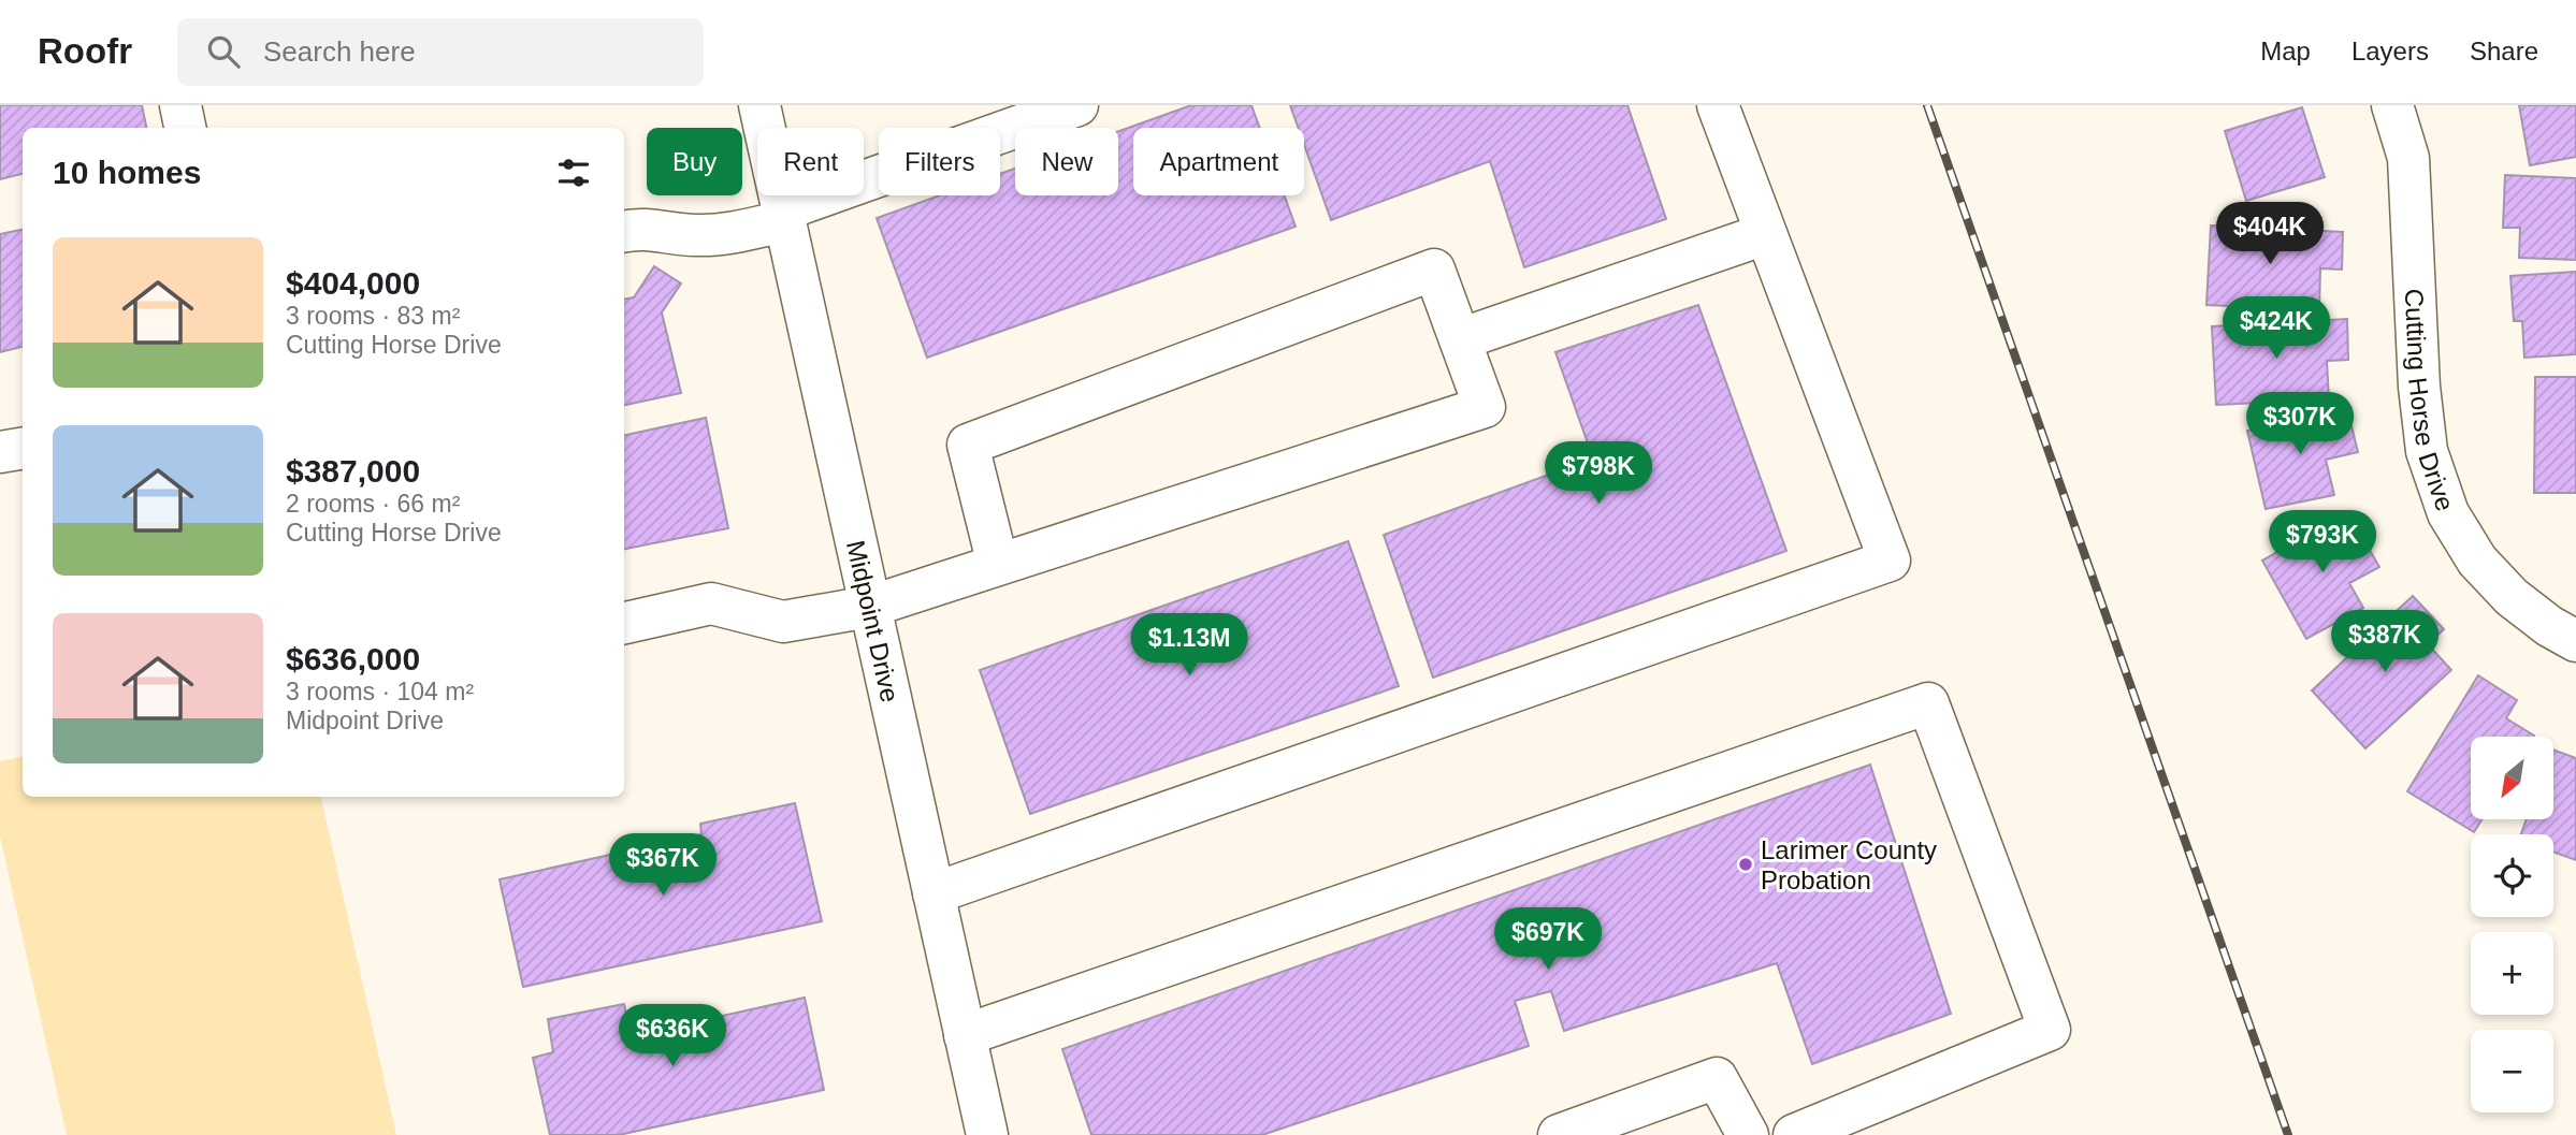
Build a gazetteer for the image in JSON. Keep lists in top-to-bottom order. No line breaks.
{"streets":{"street":["Cutting Horse Drive","Midpoint Drive"]},"places":["Larimer County Probation"],"north":"bottom left","page":{"header":"Roofr","search":"Search here","nav":["Map","Layers","Share"],"chip":["Buy","Rent","Filters","New","Apartment"],"heading":"10 homes","price":["$404K","$424K","$307K","$798K","$793K","$387K","$1.13M","$367K","$697K","$636K"],"list":[{"name":"$404,000","note":"3 rooms · 83 m² · Cutting Horse Drive"},{"name":"$387,000","note":"2 rooms · 66 m² · Cutting Horse Drive"},{"name":"$636,000","note":"3 rooms · 104 m² · Midpoint Drive"}],"map_buttons":["+","−"]}}
